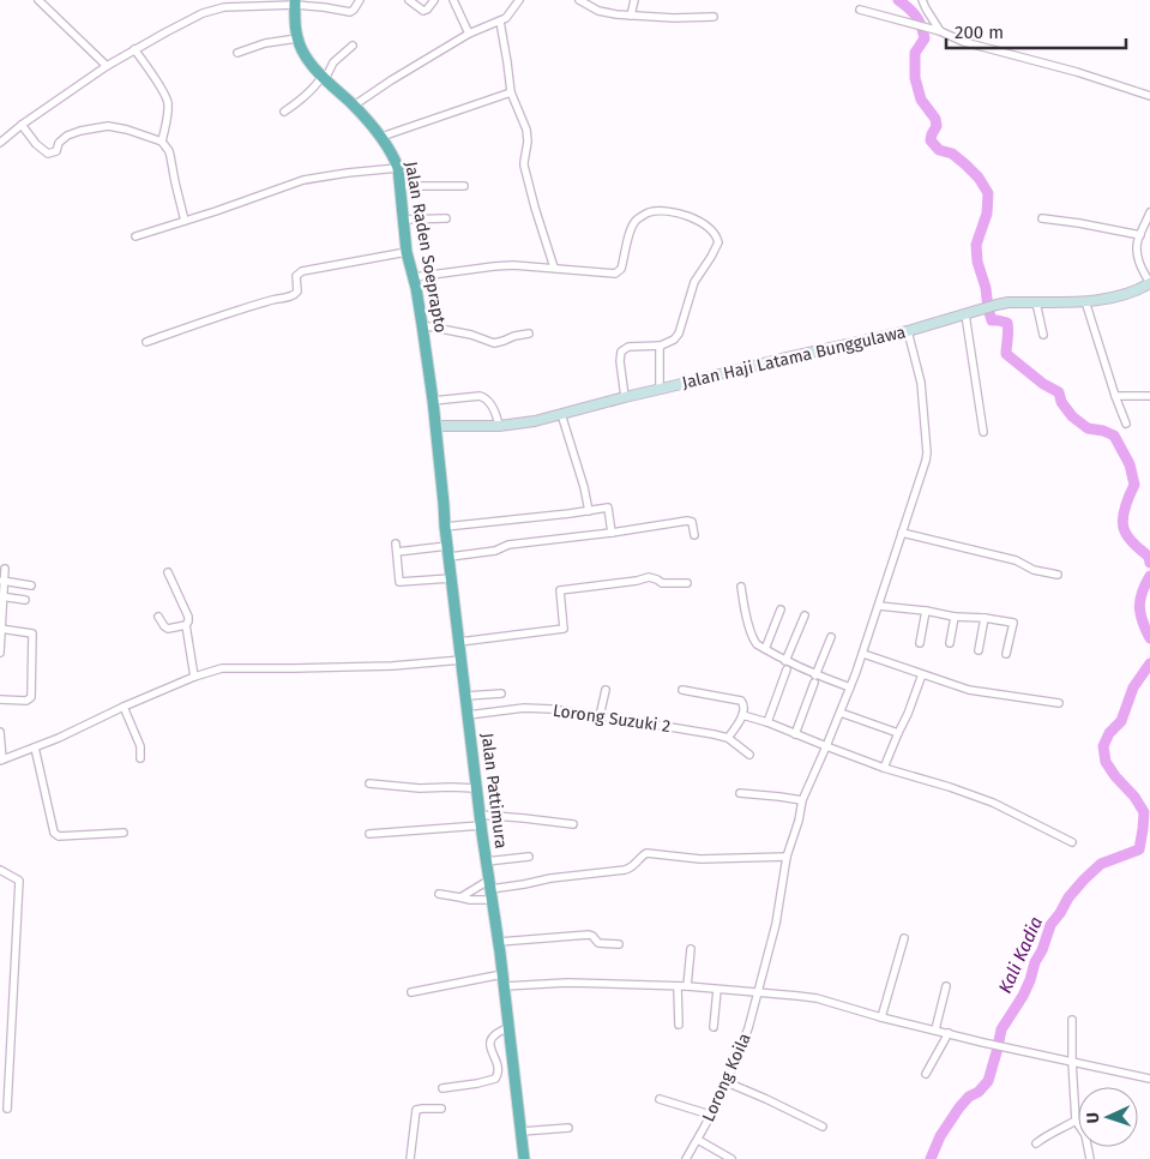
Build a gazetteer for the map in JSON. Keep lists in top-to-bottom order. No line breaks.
{"streets":{"highway":["Jalan Raden Soeprapto","Jalan Pattimura"],"main road":["Jalan Haji Latama Bunggulawa"],"street":["Lorong Suzuki 2","Lorong Koila"]},"crossings":[["Jalan Raden Soeprapto","Jalan Haji Latama Bunggulawa"],["Jalan Raden Soeprapto","Jalan Pattimura"],["Jalan Haji Latama Bunggulawa","Jalan Pattimura"],["Jalan Haji Latama Bunggulawa","Lorong Koila"],["Lorong Suzuki 2","Jalan Pattimura"]],"water":["Kali Kadia"],"scale_bar":"200 m","north":"left"}
